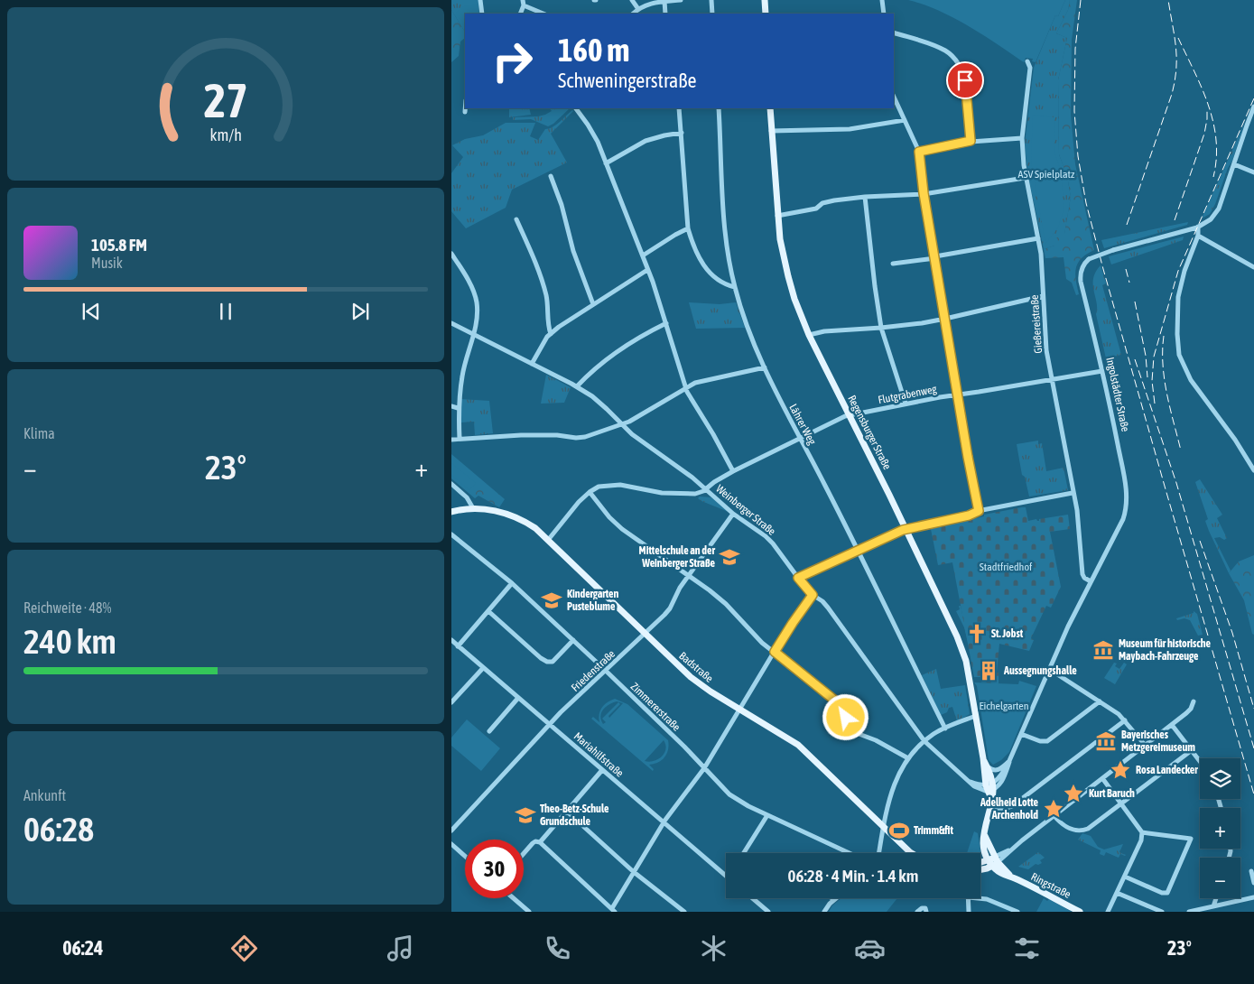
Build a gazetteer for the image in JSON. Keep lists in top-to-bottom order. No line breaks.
{"streets":{"main road":["Ingolstädter Straße","Regensburger Straße","Badstraße","Ringstraße"],"street":["Gießereistraße","Flutgrabenweg","Lährer Weg","Weinberger Straße","Friedenstraße","Zimmererstraße","Mariahilfstraße"]},"crossings":[["Gießereistraße","Flutgrabenweg"],["Gießereistraße","Ingolstädter Straße"],["Flutgrabenweg","Ingolstädter Straße"],["Flutgrabenweg","Lährer Weg"],["Flutgrabenweg","Regensburger Straße"],["Flutgrabenweg","Weinberger Straße"],["Ingolstädter Straße","Regensburger Straße"],["Ingolstädter Straße","Weinberger Straße"],["Ingolstädter Straße","Ringstraße"],["Regensburger Straße","Weinberger Straße"],["Weinberger Straße","Friedenstraße"],["Badstraße","Friedenstraße"],["Friedenstraße","Zimmererstraße"],["Friedenstraße","Mariahilfstraße"]],"parks":["ASV Spielplatz","Stadtfriedhof","Eichelgarten"],"places":{"school or university":["Mittelschule an der Weinberger Straße","Kindergarten Pusteblume","Theo-Betz-Schule Grundschule"],"church":["St. Jobst"],"museum":["Museum für historische Maybach-Fahrzeuge","Bayerisches Metzgereimuseum"],"building":["Aussegnungshalle"],"place":["Rosa Landecker","Kurt Baruch","Adelheid Lotte Archenhold"],"sports":["Trimm&fit"]},"page":{"turn":["160 m","Schweningerstraße"],"song":["105.8 FM","Musik"],"tile":["Klima",["Reichweite · 48%","240 km"],["Ankunft","06:28"]],"heat":["−","23°","+"],"map_buttons":["+","−"],"limit":"30","trip":"06:28 · 4 Min. · 1.4 km","tabs":["06:24","23°"],"gauge":["27","km/h"]}}
